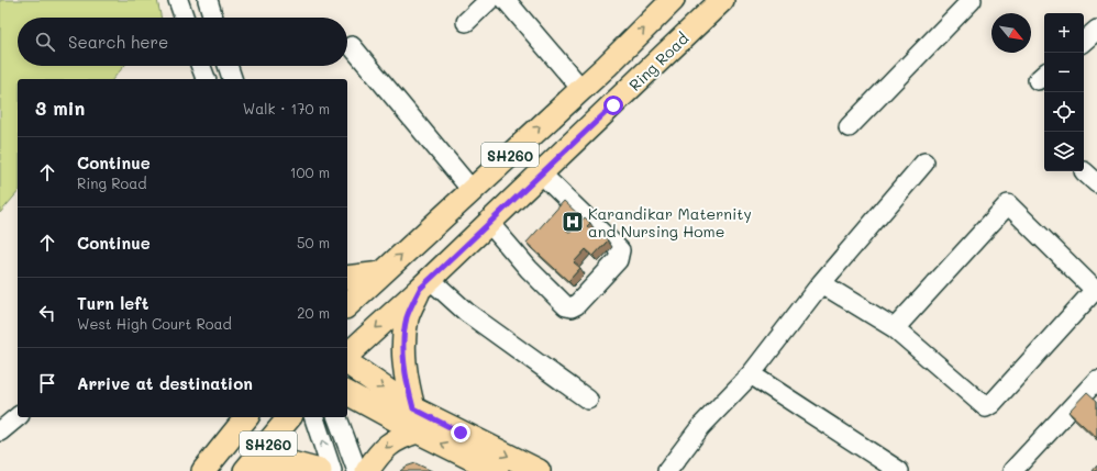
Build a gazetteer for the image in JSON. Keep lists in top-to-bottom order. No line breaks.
{"streets":{"main road":["Ring Road","SH260"]},"places":{"hospital":["Karandikar Maternity and Nursing Home"]},"north":"bottom right","page":{"map_buttons":["+","−"],"search":"Search here","heading":["3 min","Walk · 170 m"],"list":[["Continue","Ring Road","100 m"],["Continue","50 m"],["Turn left","West High Court Road","20 m"],"Arrive at destination"]}}
